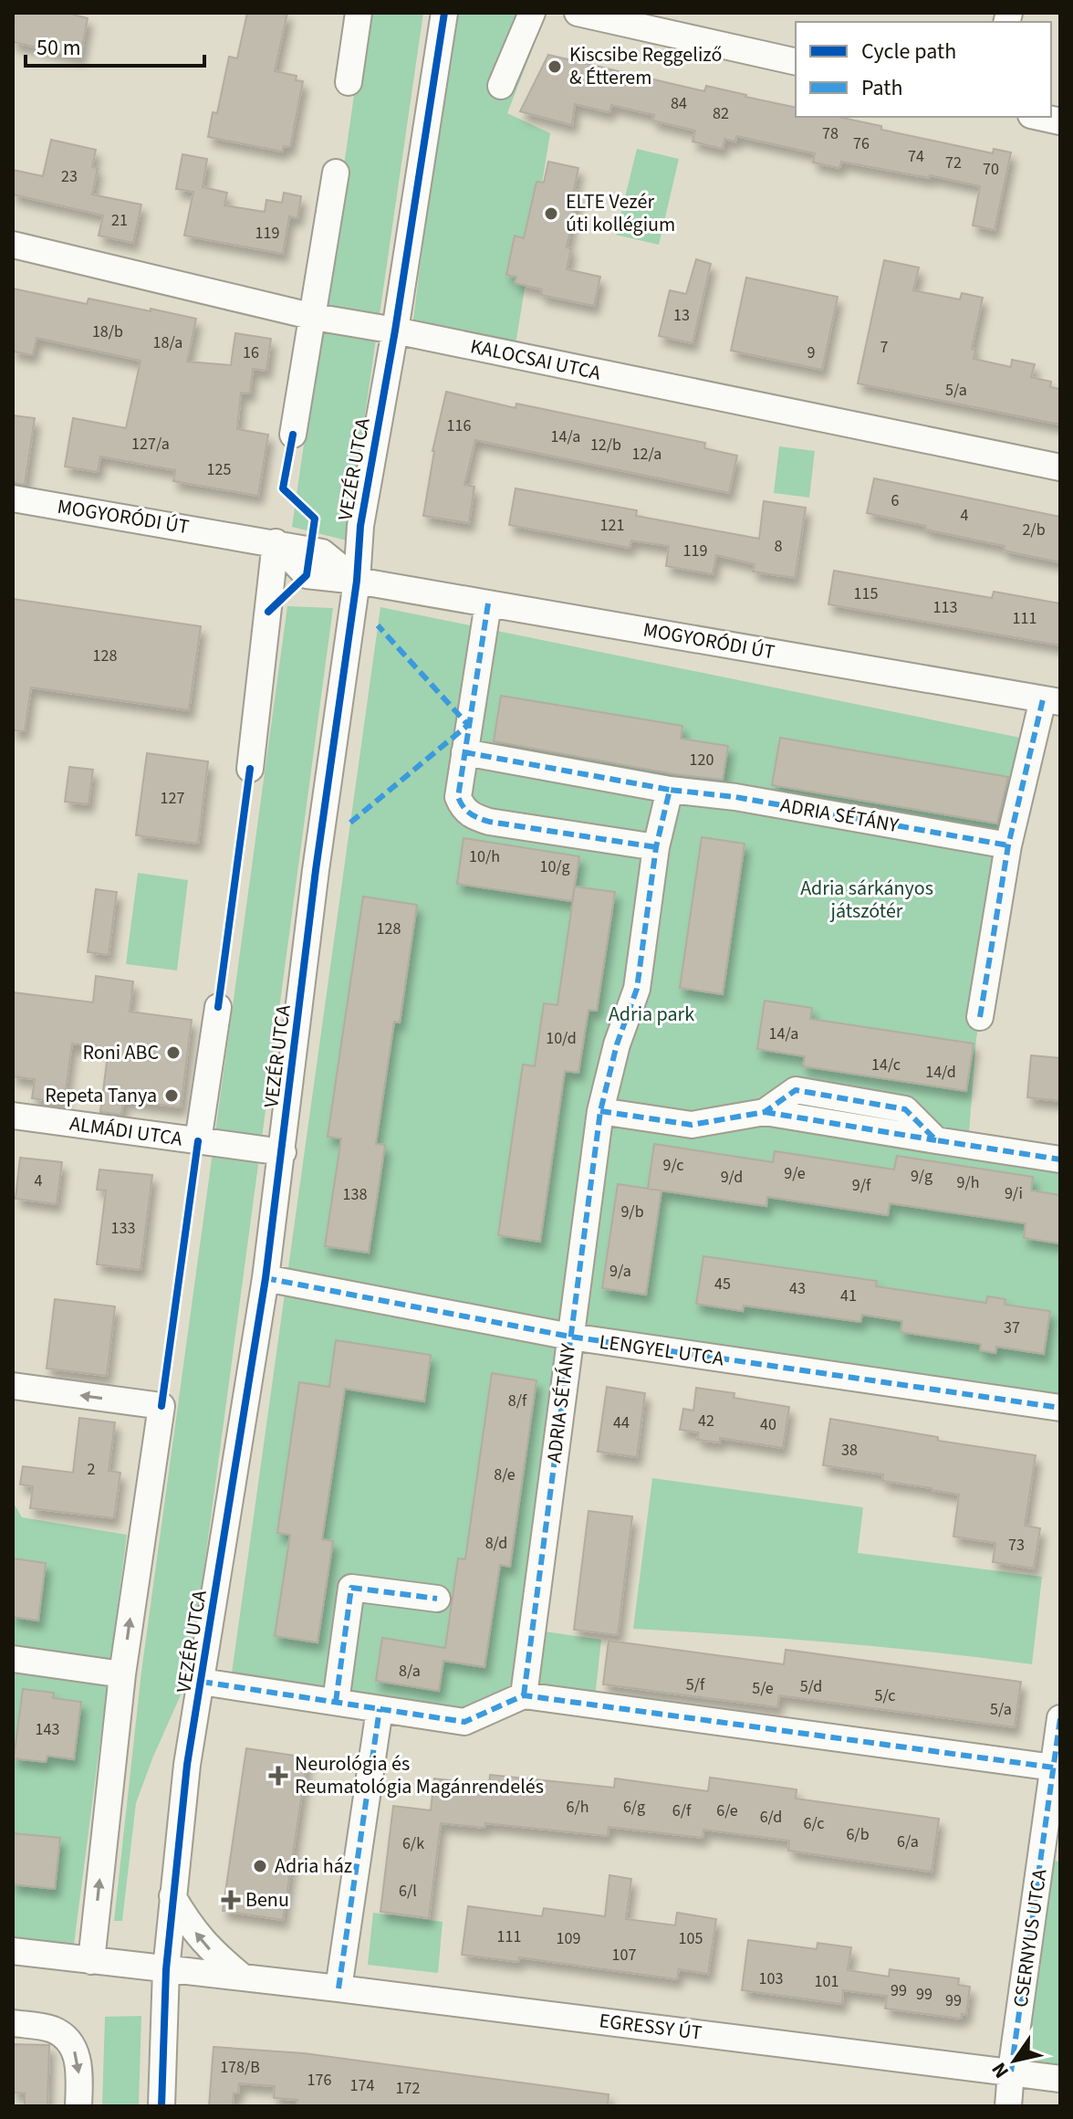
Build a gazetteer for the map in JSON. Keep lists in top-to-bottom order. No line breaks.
{"streets":{"street":["KALOCSAI UTCA","VEZÉR UTCA","MOGYORÓDI ÚT","ADRIA SÉTÁNY","ALMÁDI UTCA","LENGYEL UTCA","CSERNYUS UTCA","EGRESSY ÚT"]},"crossings":[["KALOCSAI UTCA","VEZÉR UTCA"],["VEZÉR UTCA","MOGYORÓDI ÚT"],["VEZÉR UTCA","ALMÁDI UTCA"],["VEZÉR UTCA","LENGYEL UTCA"],["VEZÉR UTCA","EGRESSY ÚT"],["ADRIA SÉTÁNY","LENGYEL UTCA"],["CSERNYUS UTCA","EGRESSY ÚT"]],"parks":["Adria sárkányos játszótér","Adria park"],"places":{"other":["Kiscsibe Reggeliző & Étterem","ELTE Vezér úti kollégium","Roni ABC","Repeta Tanya","Adria ház"],"health":["Neurológia és Reumatológia Magánrendelés","Benu"]},"house_numbers":["84","82","78","76","74","72","70","23","21","119","13","18/b","18/a","7","16","9","5/a","116","14/a","127/a","12/b","12/a","125","6","4","121","2/b","8","119","115","113","111","128","120","127","10/h","10/g","128","14/a","10/d","14/c","14/d","9/c","9/e","9/g","9/d","4","9/h","9/f","9/i","138","9/b","133","9/a","45","43","41","37","8/f","42","44","40","38","2","8/e","8/d","73","8/a","5/f","5/d","5/e","5/c","5/a","143","6/h","6/g","6/f","6/e","6/d","6/c","6/b","6/a","6/k","6/l","111","109","105","107","103","101","99","99","99","178/B","176","174","172"],"legend":["Cycle path","Path"],"scale_bar":"50 m","north":"bottom left"}
